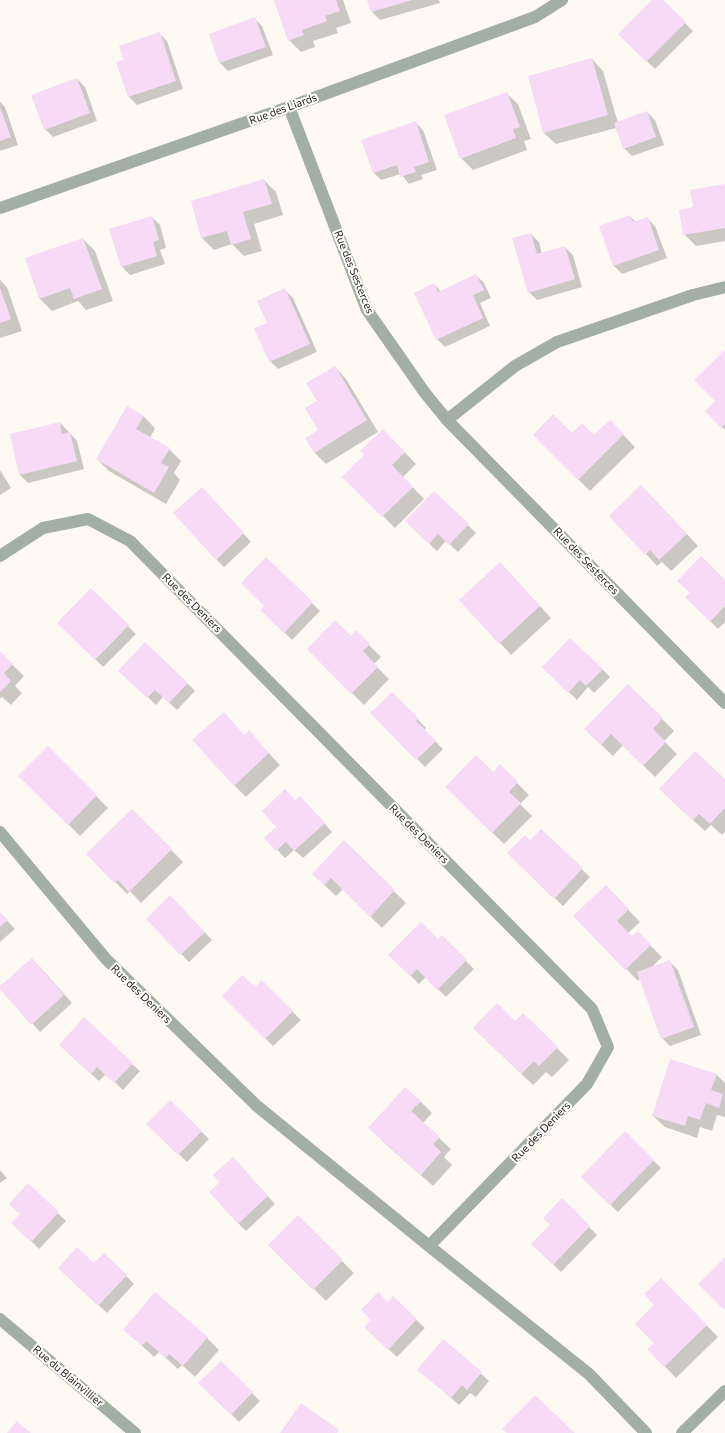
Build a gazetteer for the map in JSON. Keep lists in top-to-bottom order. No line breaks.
{"streets":{"street":["Rue des Liards","Rue des Sesterces","Rue des Deniers","Rue du Blainvillier"]},"crossings":[["Rue des Liards","Rue des Sesterces"]]}
